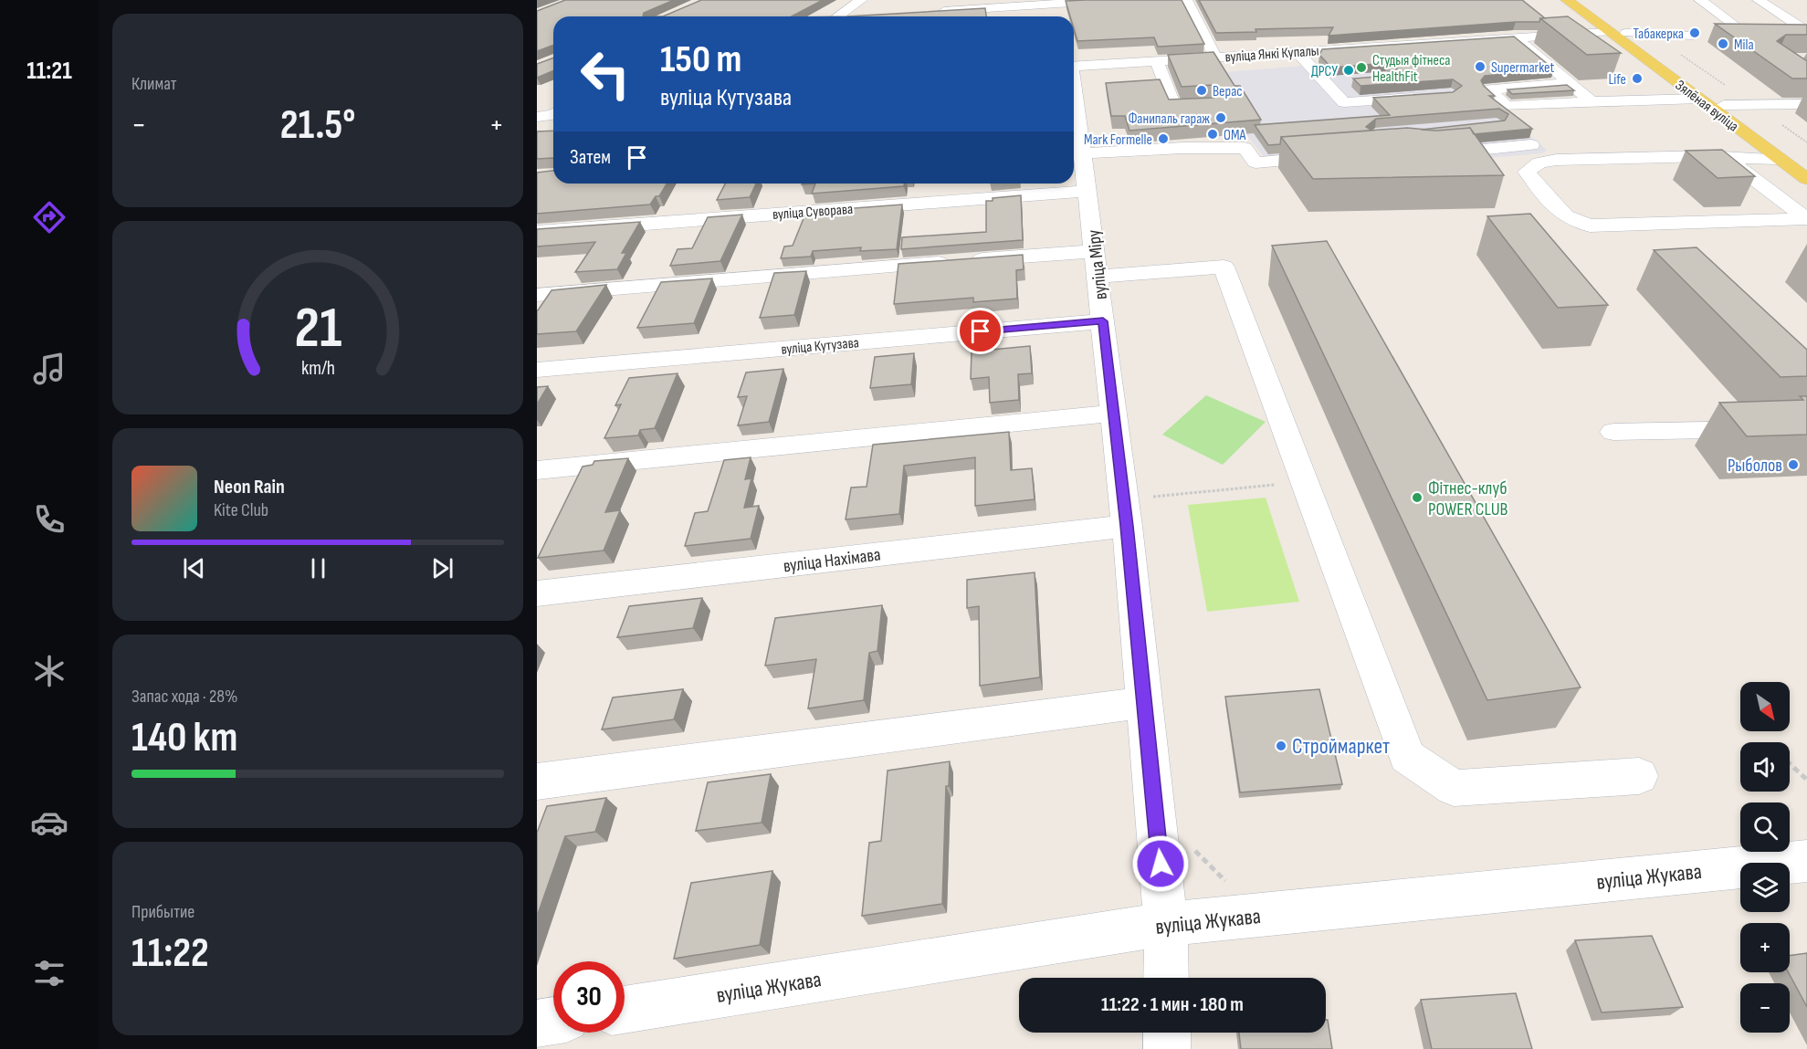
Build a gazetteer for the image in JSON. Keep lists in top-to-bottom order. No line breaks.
{"streets":{"main road":["Зялёная вуліца"],"street":["вуліца Янкі Купалы","вуліца Суворава","вуліца Міру","вуліца Кутузава","вуліца Нахімава","вуліца Жукава"]},"crossings":[["вуліца Янкі Купалы","Зялёная вуліца"],["вуліца Суворава","вуліца Міру"],["вуліца Міру","вуліца Кутузава"],["вуліца Міру","вуліца Нахімава"],["вуліца Міру","вуліца Жукава"]],"places":["Табакерка","Mila","Supermarket","Студыя фітнеса HealthFit","ДРСУ","Life","Верас","Фанипаль гараж","ОМА","Mark Formelle","Рыболов","Фітнес-клуб POWER CLUB","Строймаркет"],"north":"bottom right","page":{"tabs":"11:21","tile":["Климат",["Запас хода · 28%","140 km"],["Прибытие","11:22"]],"turn":["150 m","вуліца Кутузава"],"heat":["−","21.5°","+"],"then":"Затем","song":["Neon Rain","Kite Club"],"map_buttons":["+","−"],"limit":"30","trip":"11:22 · 1 мин · 180 m","gauge":["21","km/h"]}}
